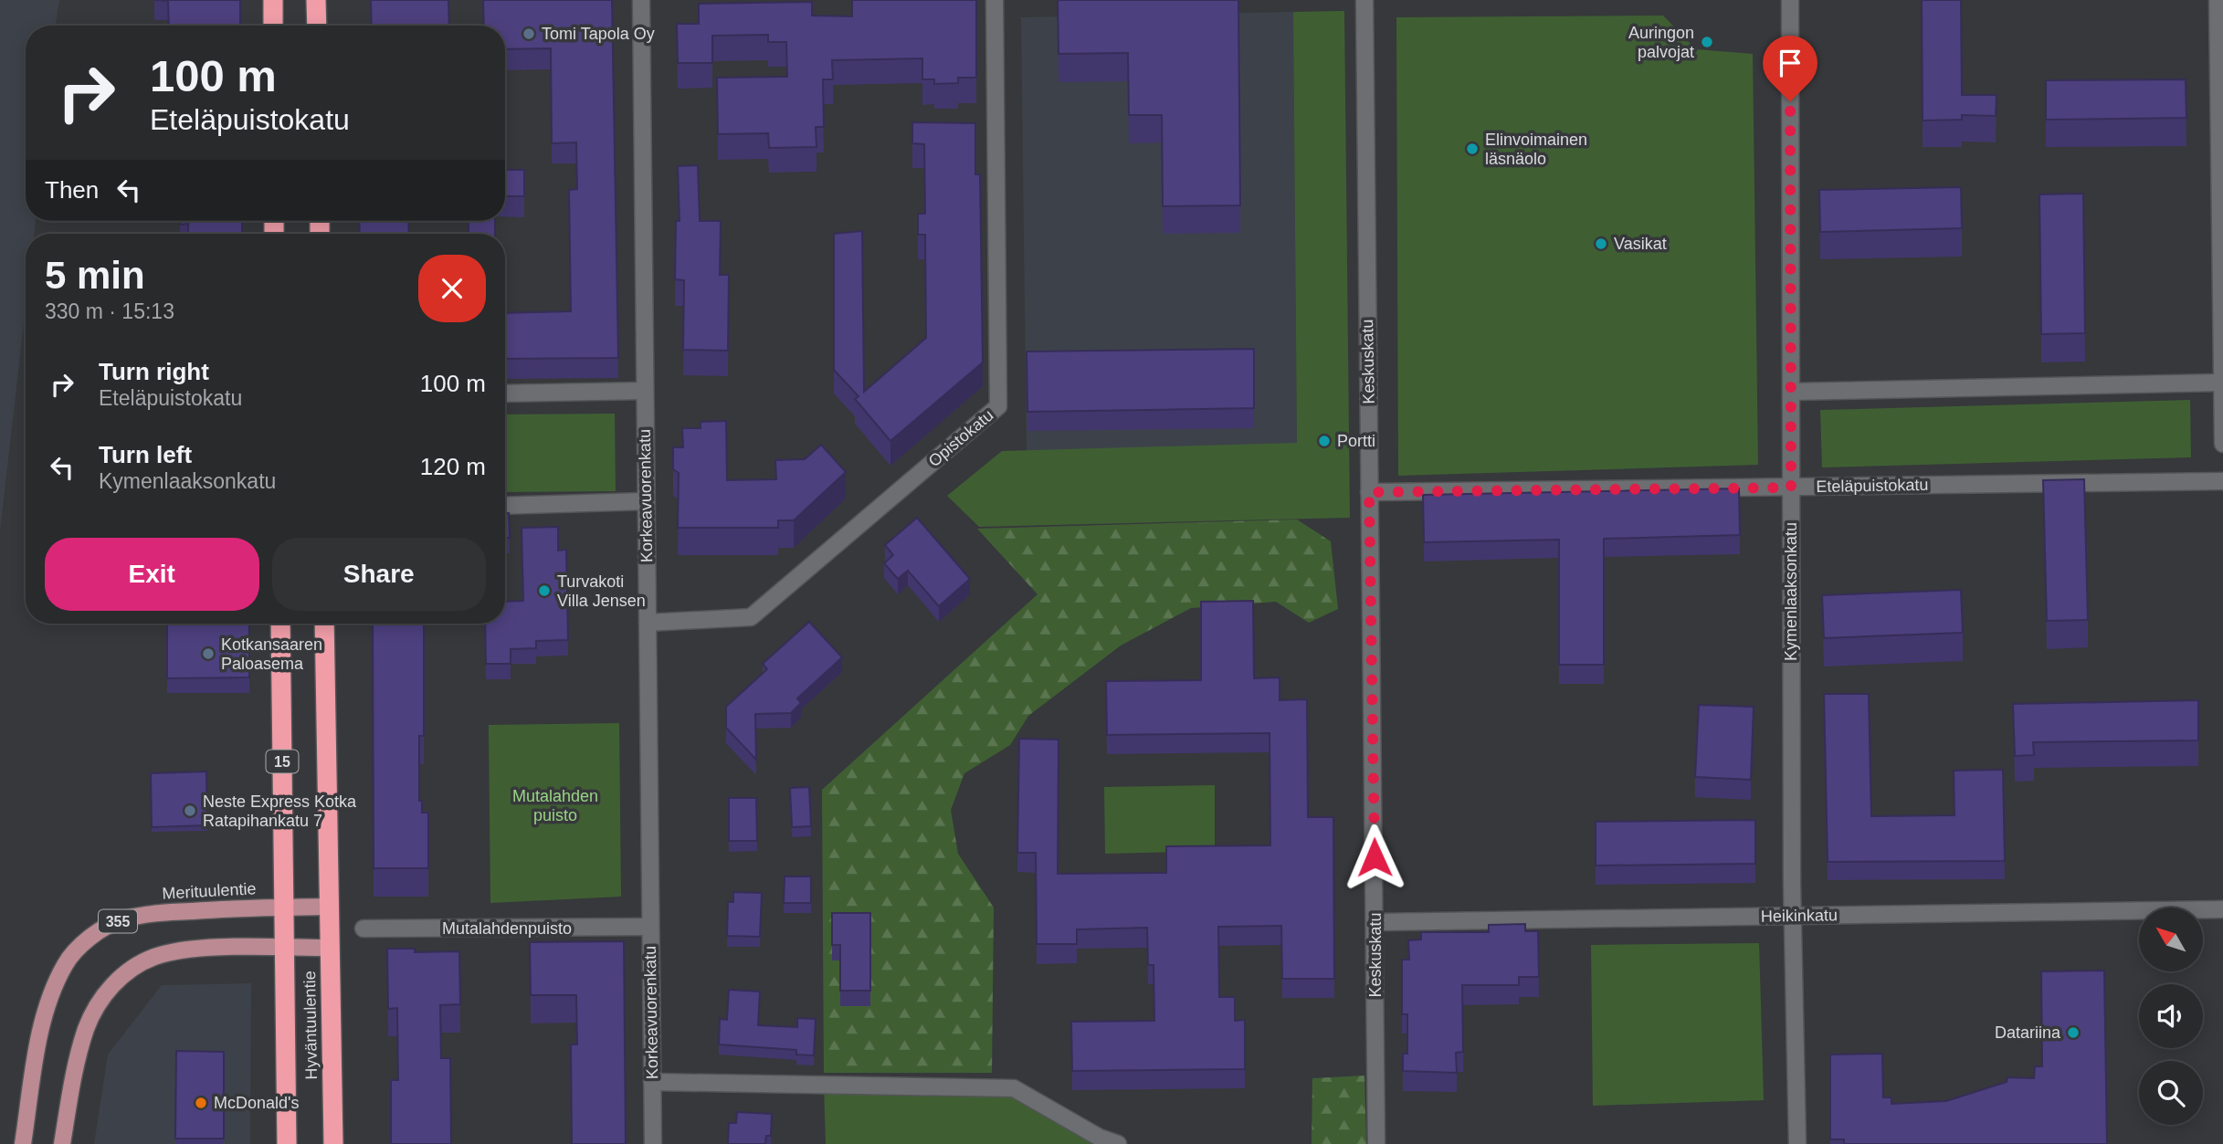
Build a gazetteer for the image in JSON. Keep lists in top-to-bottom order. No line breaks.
{"streets":{"highway":["15","Hyväntuulentie"],"main road":["Merituulentie","355"],"street":["Keskuskatu","Opistokatu","Eteläpuistokatu","Korkeavuorenkatu","Kymenlaaksonkatu","Heikinkatu","Mutalahdenpuisto"]},"crossings":[["Keskuskatu","Eteläpuistokatu"],["Keskuskatu","Heikinkatu"],["Opistokatu","Korkeavuorenkatu"],["Eteläpuistokatu","Kymenlaaksonkatu"],["Korkeavuorenkatu","Mutalahdenpuisto"],["Kymenlaaksonkatu","Heikinkatu"],["15","Merituulentie"],["15","Hyväntuulentie"],["Merituulentie","Hyväntuulentie"]],"parks":["Mutalahden puisto"],"places":["Tomi Tapola Oy","Auringon palvojat","Elinvoimainen läsnäolo","Vasikat","Portti","Turvakoti Villa Jensen","Kotkansaaren Paloasema","Neste Express Kotka Ratapihankatu 7","Datariina","McDonald's"],"north":"top left","page":{"turn":["100 m","Eteläpuistokatu"],"then":"Then","heading":["5 min","330 m · 15:13"],"list":[{"name":"Turn right","note":"Eteläpuistokatu","value":"100 m"},{"name":"Turn left","note":"Kymenlaaksonkatu","value":"120 m"}],"buttons":["Exit","Share"]}}
